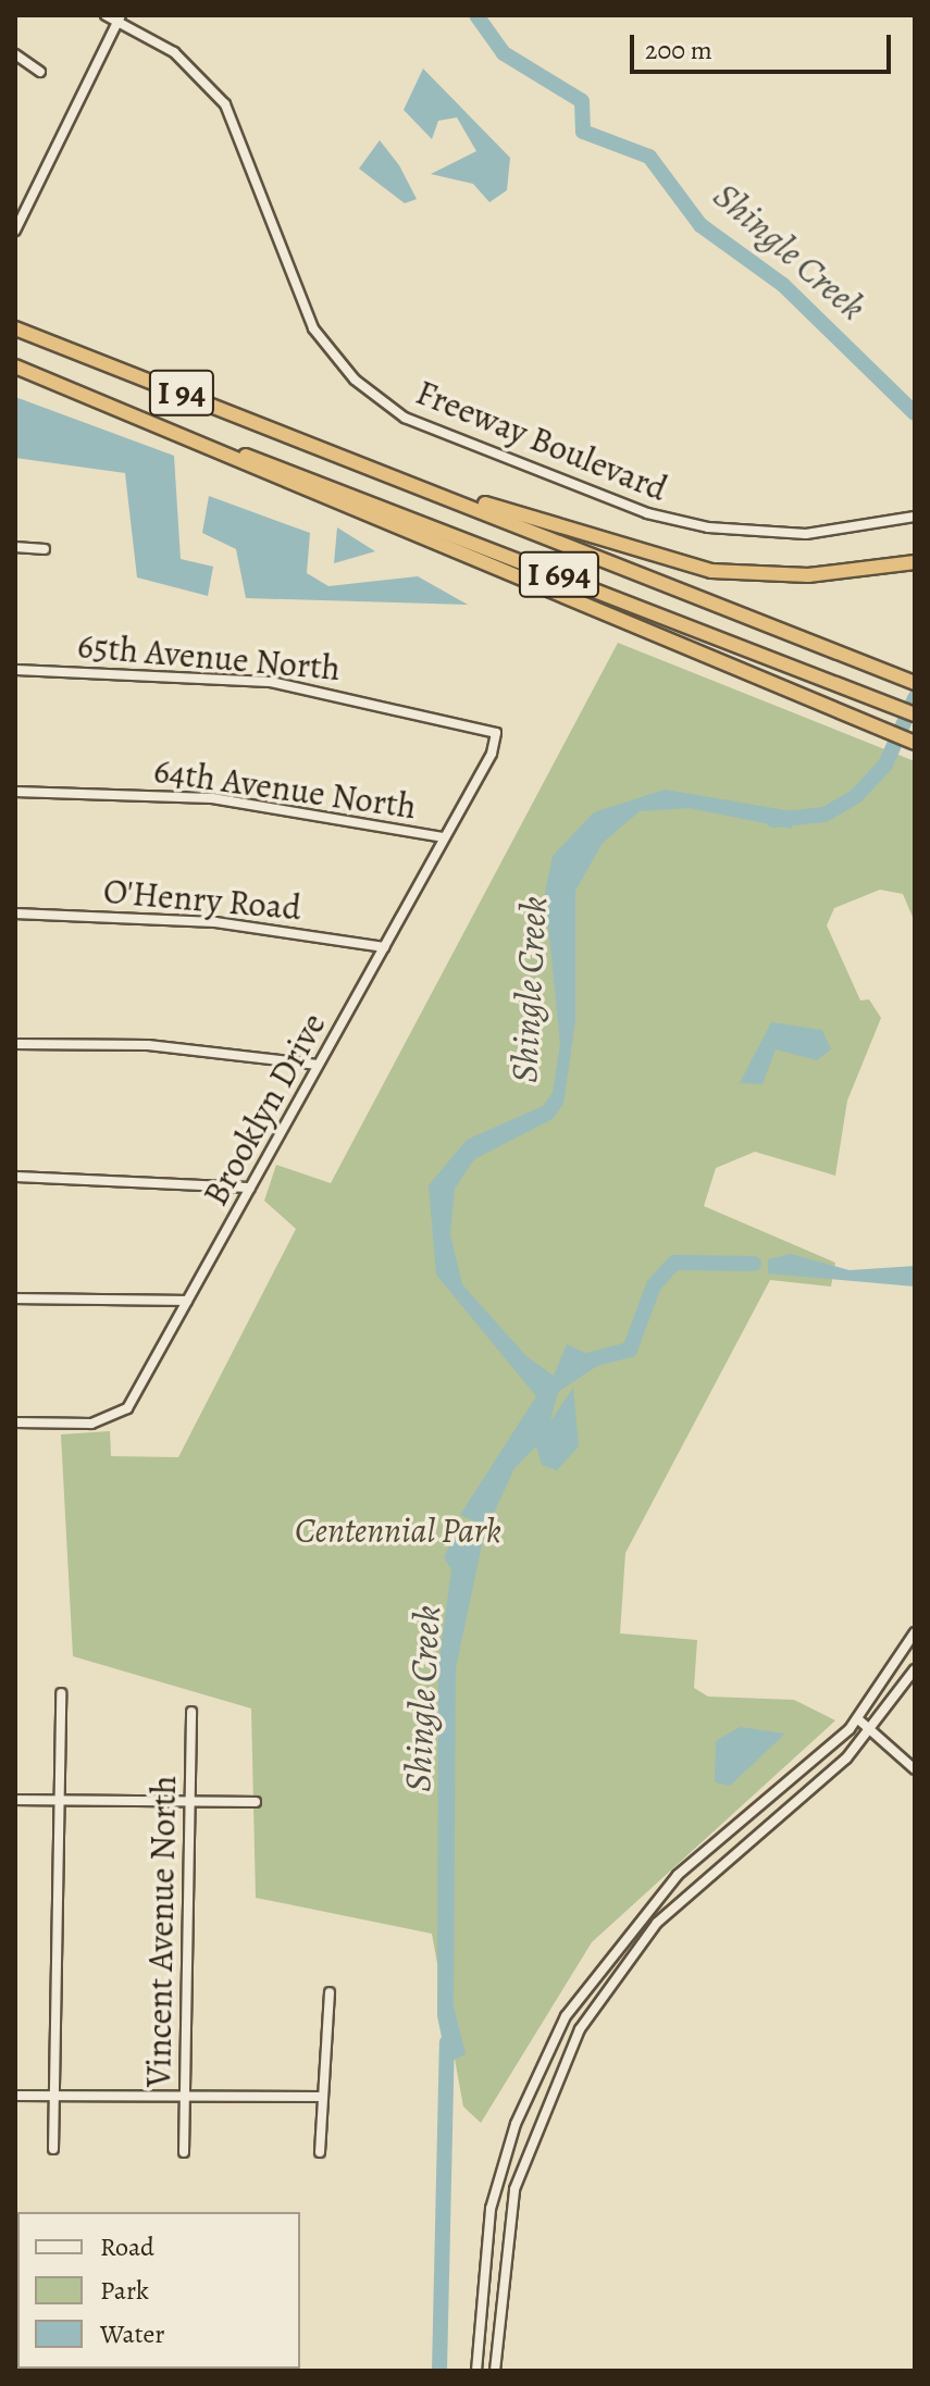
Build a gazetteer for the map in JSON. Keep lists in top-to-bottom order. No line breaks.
{"streets":{"highway":["I 94","I 694"],"street":["Freeway Boulevard","65th Avenue North","64th Avenue North","O'Henry Road","Brooklyn Drive","Vincent Avenue North"]},"crossings":[["I 94","I 694"],["65th Avenue North","Brooklyn Drive"],["64th Avenue North","Brooklyn Drive"],["O'Henry Road","Brooklyn Drive"]],"water":["Shingle Creek"],"parks":["Centennial Park"],"legend":["Road","Park","Water"],"scale_bar":"200 m"}
